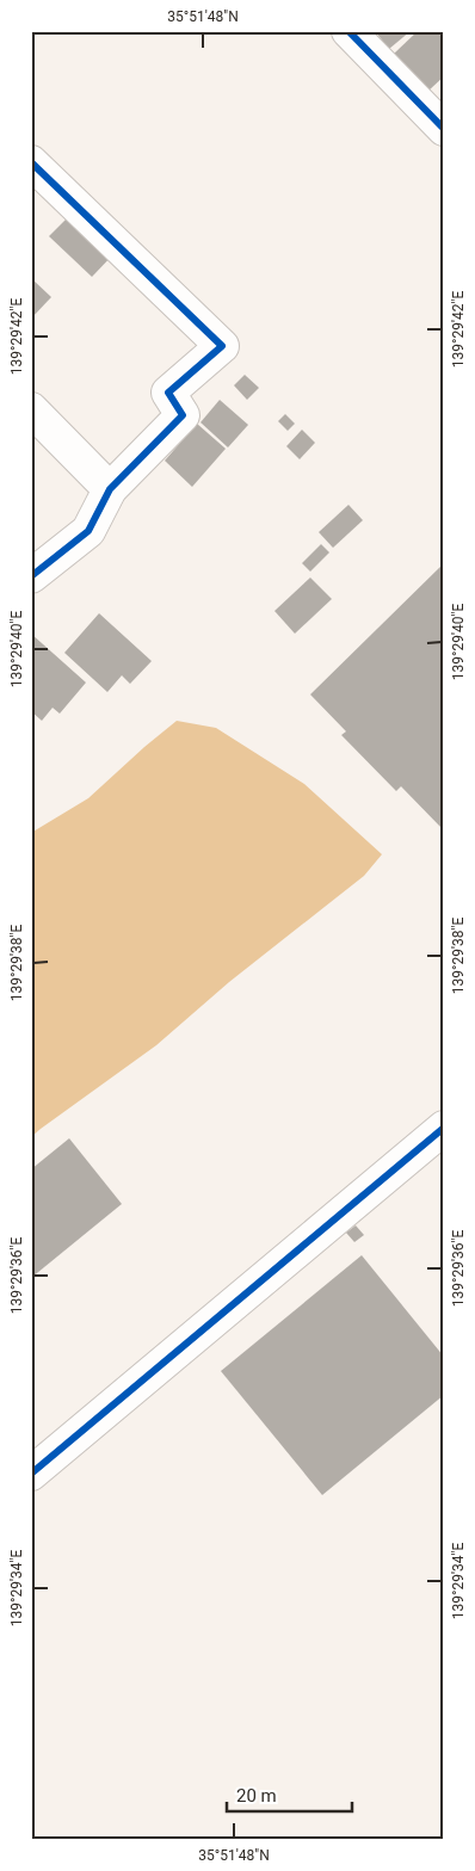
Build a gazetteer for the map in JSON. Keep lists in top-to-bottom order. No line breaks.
{"scale_bar":"20 m","coordinates":["35°51'48\"N","139°29'42\"E","139°29'40\"E","139°29'38\"E","139°29'36\"E","139°29'34\"E"]}
